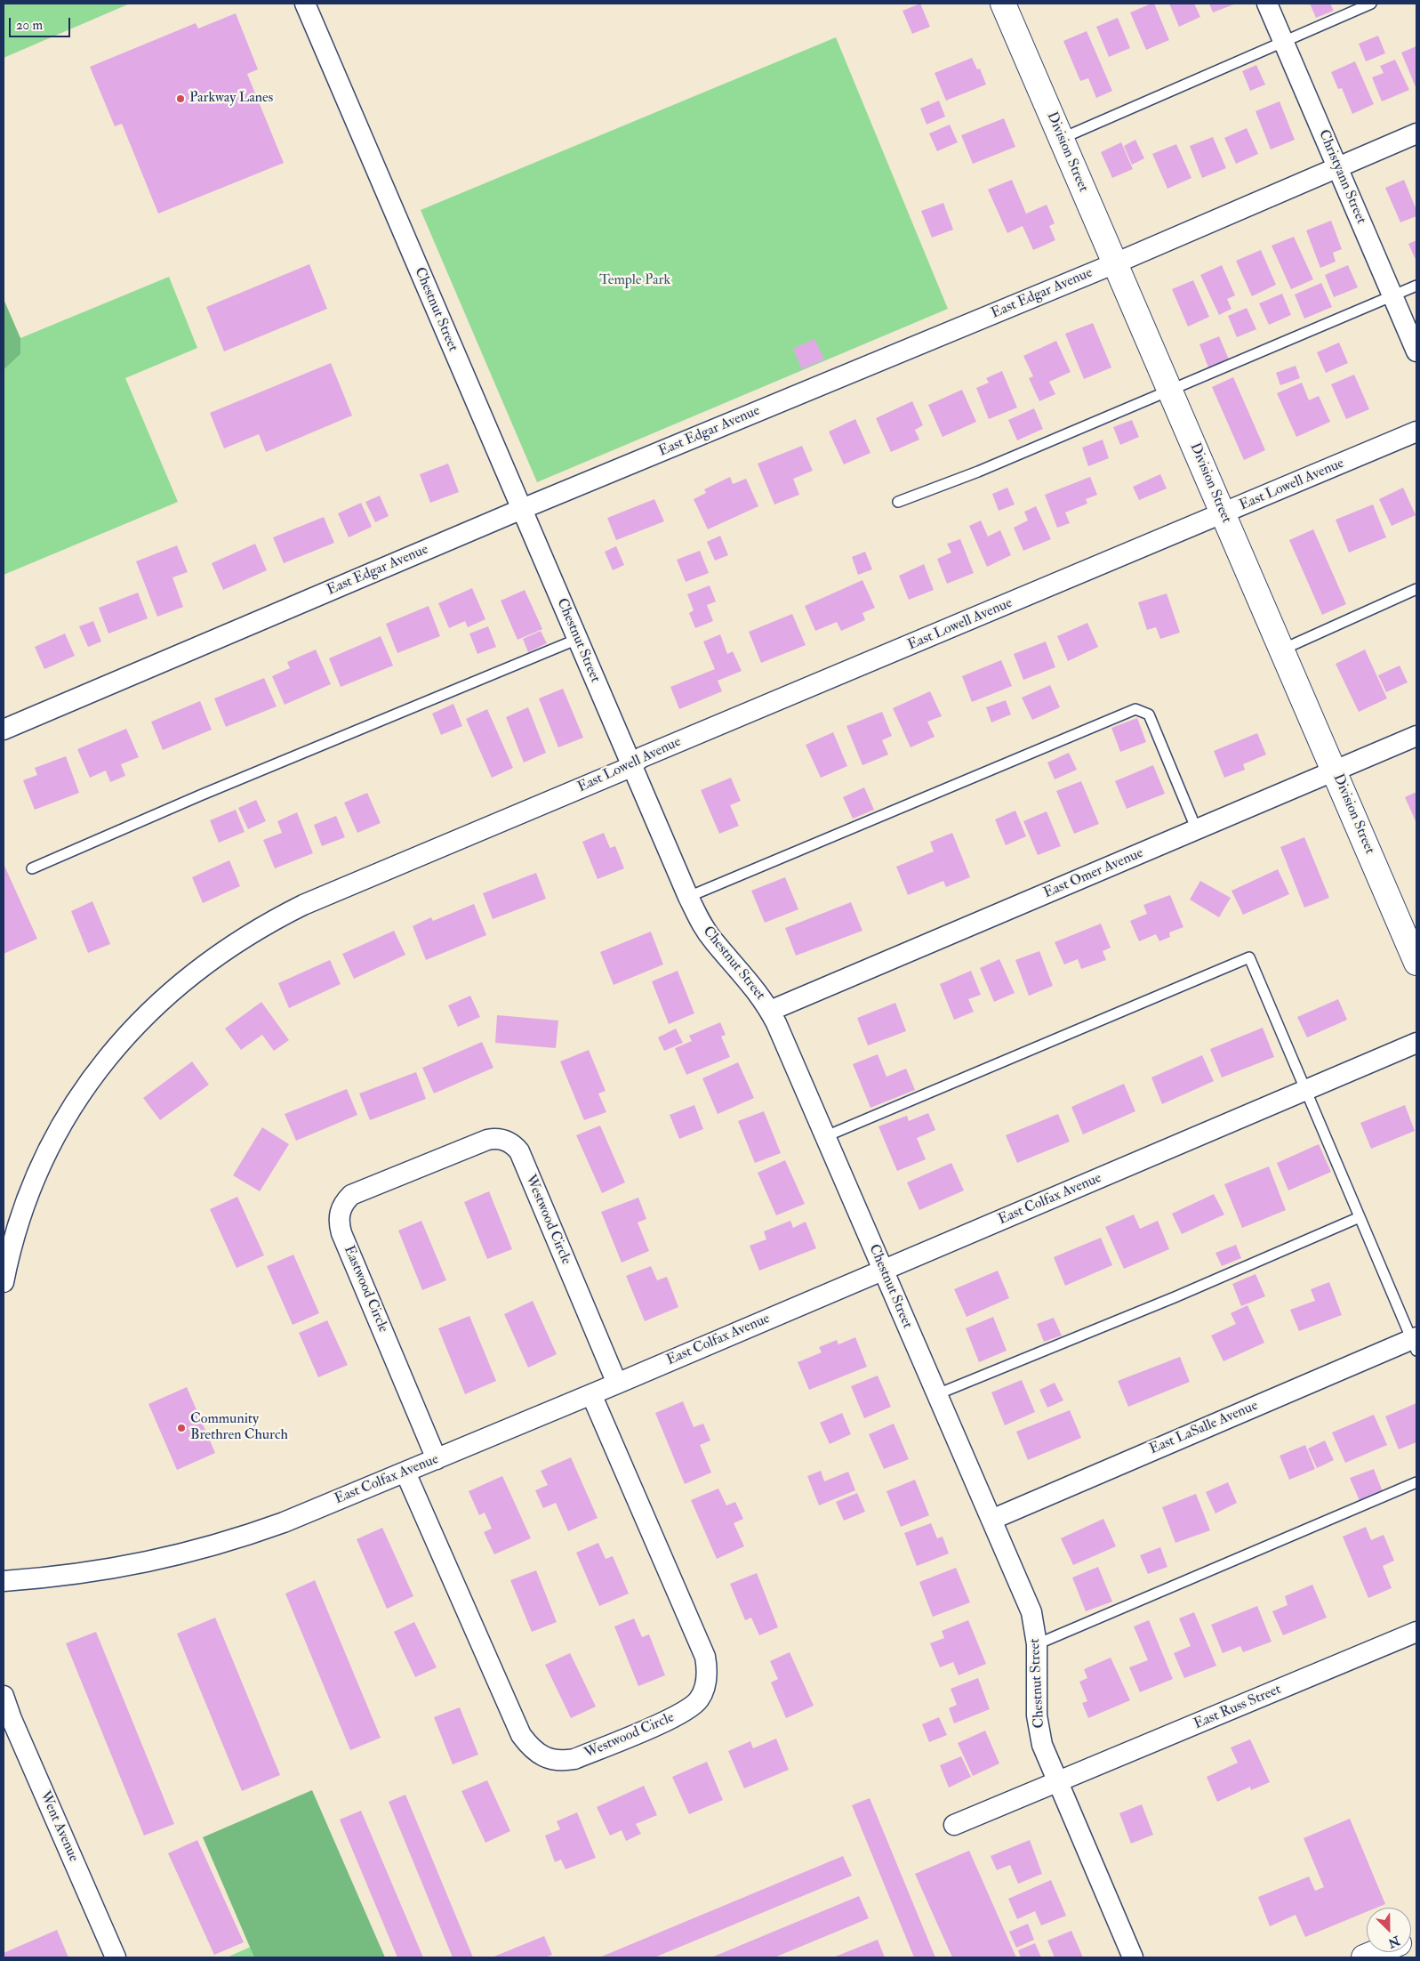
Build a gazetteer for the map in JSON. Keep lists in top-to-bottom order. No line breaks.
{"streets":{"street":["Division Street","Christyann Street","East Edgar Avenue","Chestnut Street","East Lowell Avenue","East Omer Avenue","East Colfax Avenue","Westwood Circle","Eastwood Circle","East LaSalle Avenue","East Russ Street","Went Avenue"]},"crossings":[["Division Street","East Edgar Avenue"],["Division Street","East Lowell Avenue"],["Division Street","East Omer Avenue"],["Christyann Street","East Edgar Avenue"],["East Edgar Avenue","Chestnut Street"],["Chestnut Street","East Lowell Avenue"],["Chestnut Street","East Omer Avenue"],["Chestnut Street","East Colfax Avenue"],["Chestnut Street","East LaSalle Avenue"],["Chestnut Street","East Russ Street"],["East Colfax Avenue","Westwood Circle"],["East Colfax Avenue","Eastwood Circle"],["Westwood Circle","Eastwood Circle"]],"parks":["Temple Park"],"places":["Parkway Lanes","Community Brethren Church"],"scale_bar":"20 m","north":"bottom right"}
